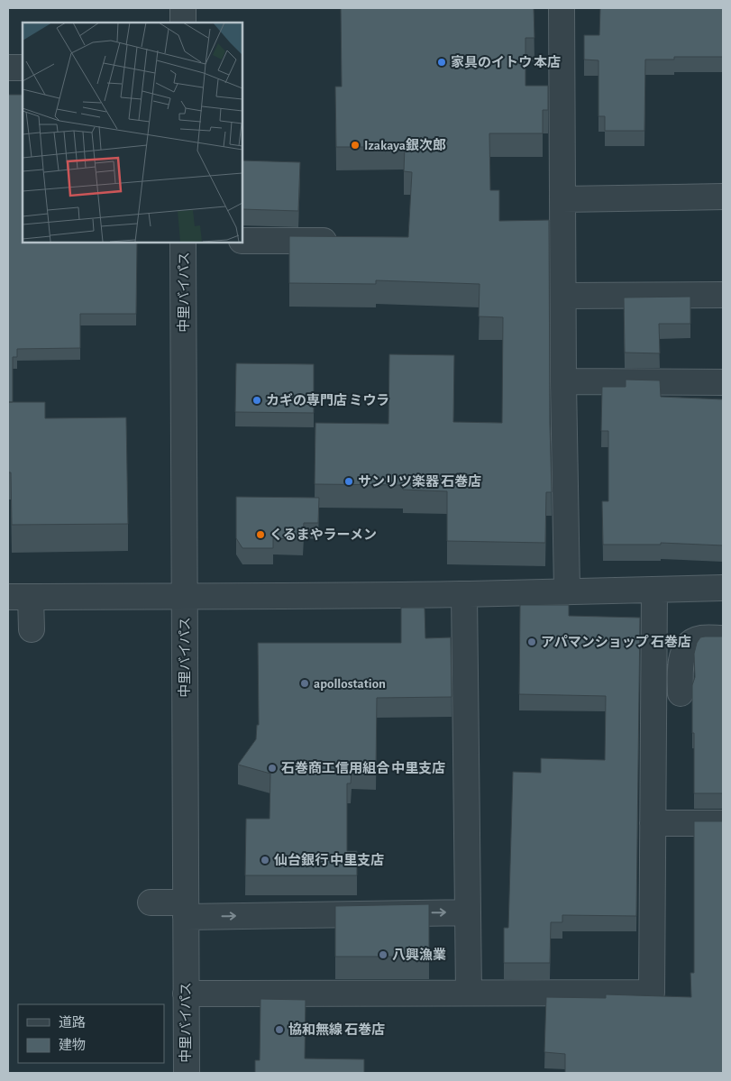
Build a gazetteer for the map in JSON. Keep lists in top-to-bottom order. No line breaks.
{"streets":{"street":["中里バイパス"]},"places":["家具のイトウ 本店","Izakaya銀次郎","カギの専門店 ミウラ","サンリツ楽器 石巻店","くるまやラーメン","アパマンショップ 石巻店","apollostation","石巻商工信用組合 中里支店","仙台銀行 中里支店","八興漁業","協和無線 石巻店"],"legend":["道路","建物"]}
